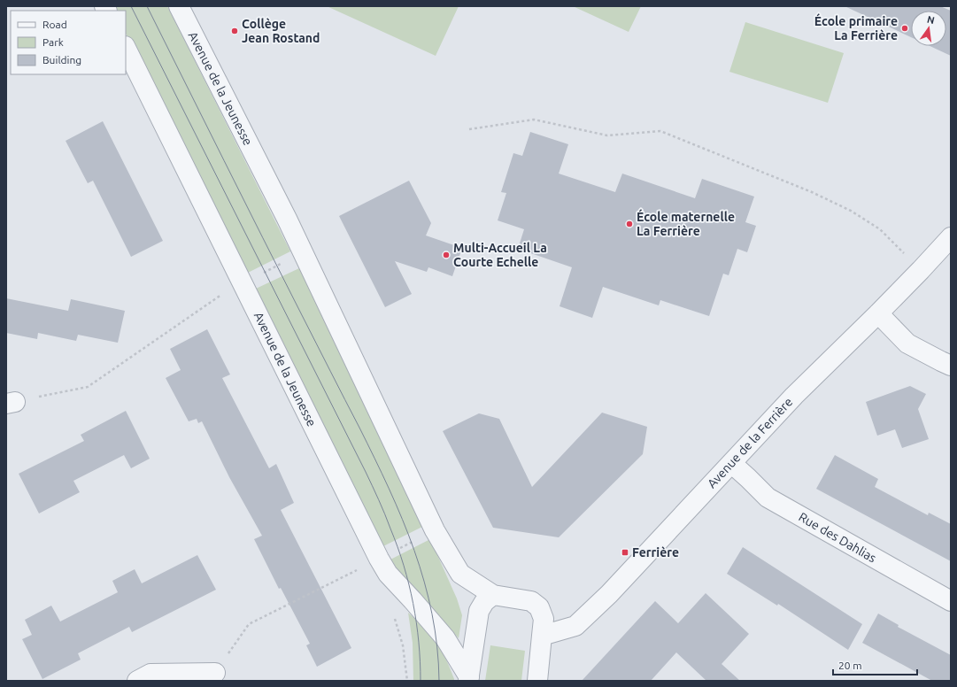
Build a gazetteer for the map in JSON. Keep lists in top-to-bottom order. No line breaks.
{"streets":{"street":["Avenue de la Jeunesse","Avenue de la Ferrière","Rue des Dahlias"]},"crossings":[["Avenue de la Ferrière","Rue des Dahlias"]],"places":{"other":["École primaire La Ferrière","Collège Jean Rostand","École maternelle La Ferrière","Multi-Accueil La Courte Echelle"],"transit":["Ferrière"]},"legend":["Road","Park","Building"],"scale_bar":"20 m","north":"top"}
